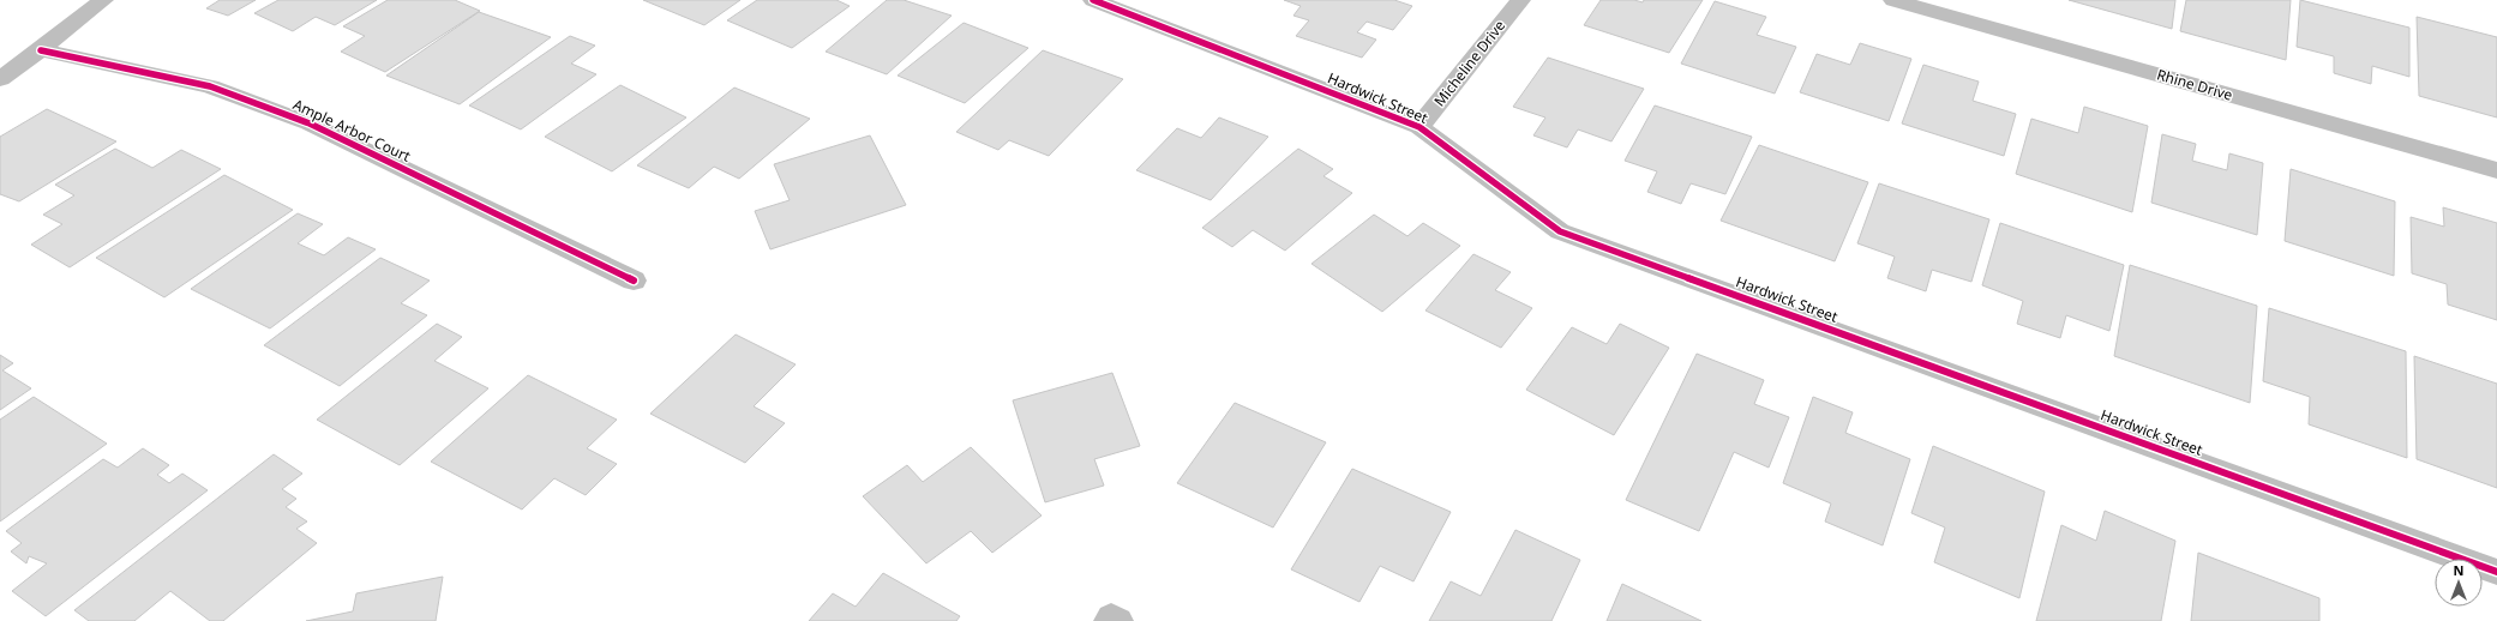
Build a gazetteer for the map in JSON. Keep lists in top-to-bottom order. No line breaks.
{"streets":{"street":["Micheline Drive","Rhine Drive","Hardwick Street","Ample Arbor Court"]},"crossings":[["Micheline Drive","Hardwick Street"]],"north":"top"}
